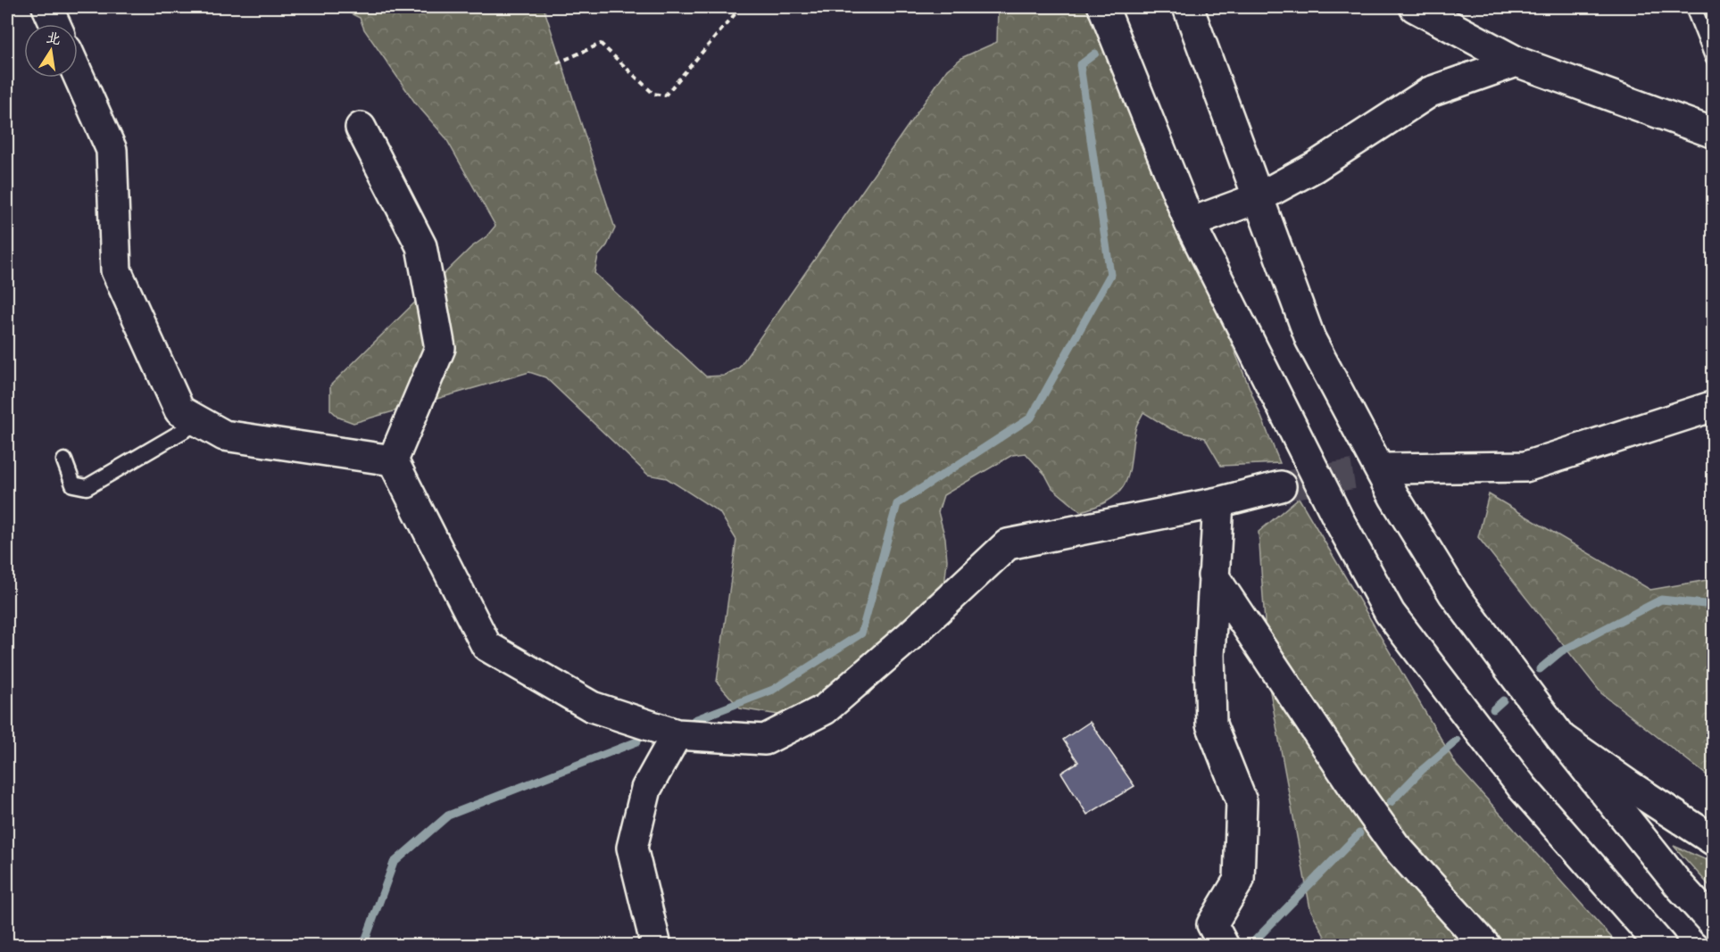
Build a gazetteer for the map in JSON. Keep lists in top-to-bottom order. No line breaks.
{"north":"top"}
